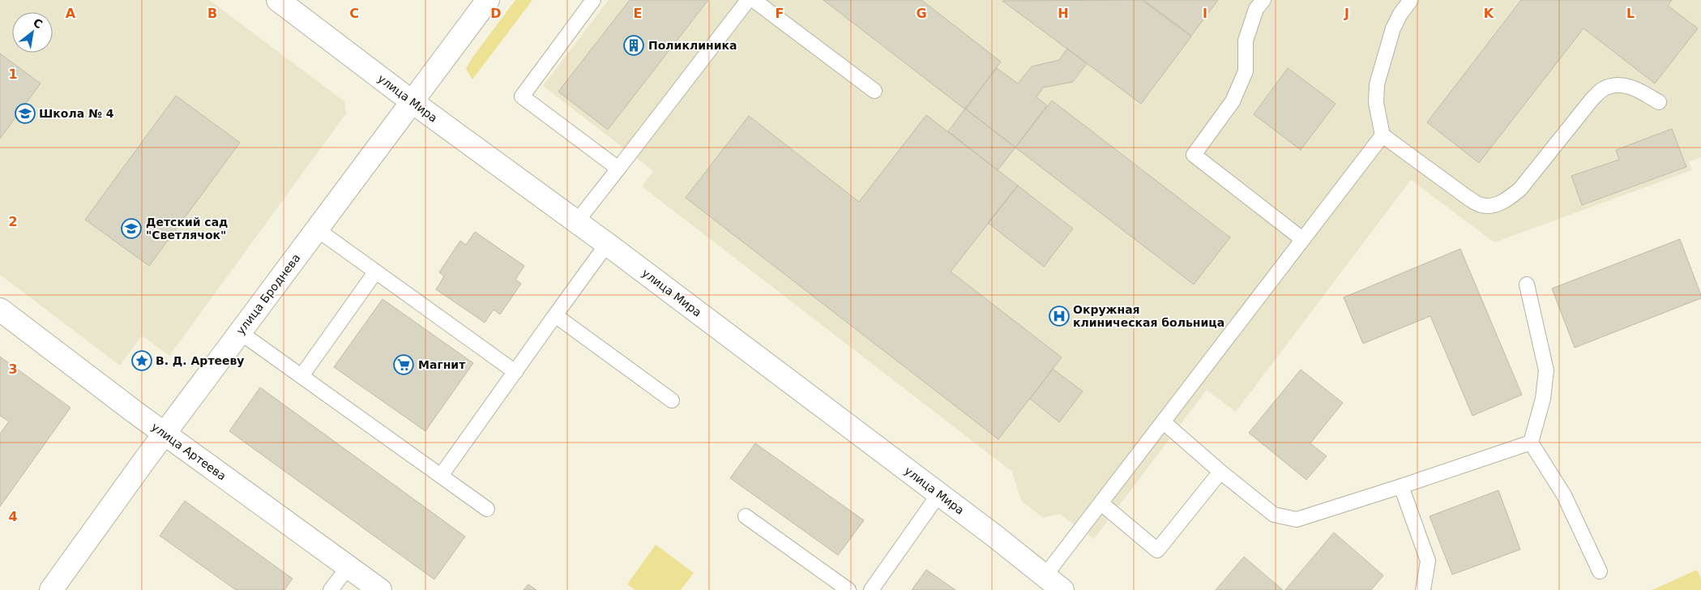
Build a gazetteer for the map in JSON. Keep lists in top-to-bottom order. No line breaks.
{"streets":{"street":["улица Мира","улица Броднева","улица Артеева"]},"crossings":[["улица Мира","улица Броднева"],["улица Броднева","улица Артеева"]],"places":{"building":["Поликлиника"],"school or university":["Школа № 4","Детский сад \"Светлячок\""],"hospital":["Окружная клиническая больница"],"place":["В. Д. Артееву"],"supermarket":["Магнит"]},"north":"top right","grid":{"columns":["A","B","C","D","E","F","G","H","I","J","K","L"],"rows":["1","2","3","4"]}}
